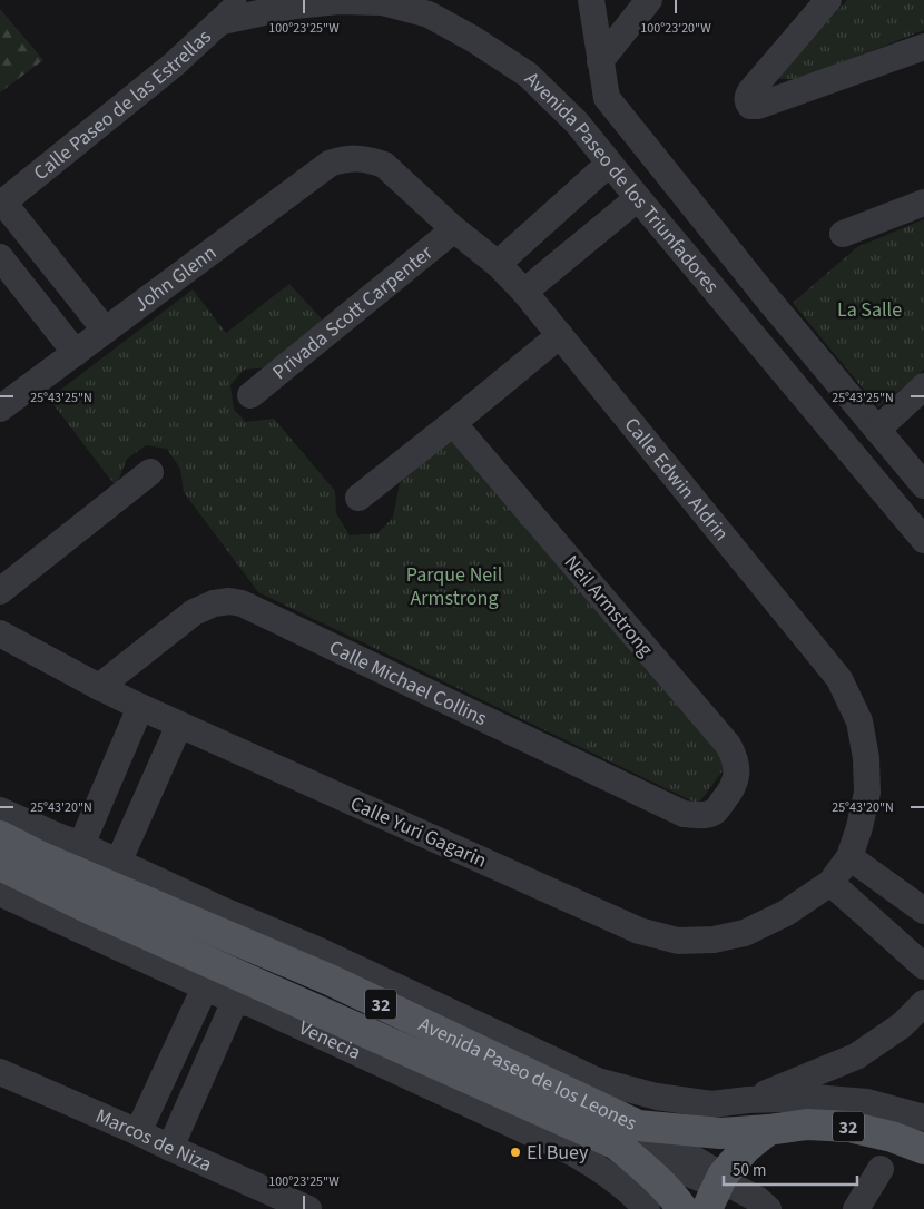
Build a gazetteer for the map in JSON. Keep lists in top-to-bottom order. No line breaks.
{"streets":{"main road":["32","Avenida Paseo de los Leones"],"street":["Calle Paseo de las Estrellas","Avenida Paseo de los Triunfadores","John Glenn","Privada Scott Carpenter","Calle Edwin Aldrin","Neil Armstrong","Calle Michael Collins","Calle Yuri Gagarin","Venecia","Marcos de Niza"]},"crossings":[["Calle Paseo de las Estrellas","Avenida Paseo de los Triunfadores"],["John Glenn","Calle Edwin Aldrin"],["Privada Scott Carpenter","Calle Edwin Aldrin"],["Calle Edwin Aldrin","Calle Yuri Gagarin"],["Neil Armstrong","Calle Michael Collins"],["Calle Michael Collins","Calle Yuri Gagarin"]],"parks":["La Salle","Parque Neil Armstrong"],"places":["El Buey"],"scale_bar":"50 m","coordinates":["100°23'25\"W","100°23'20\"W","25°43'25\"N","25°43'20\"N"]}
